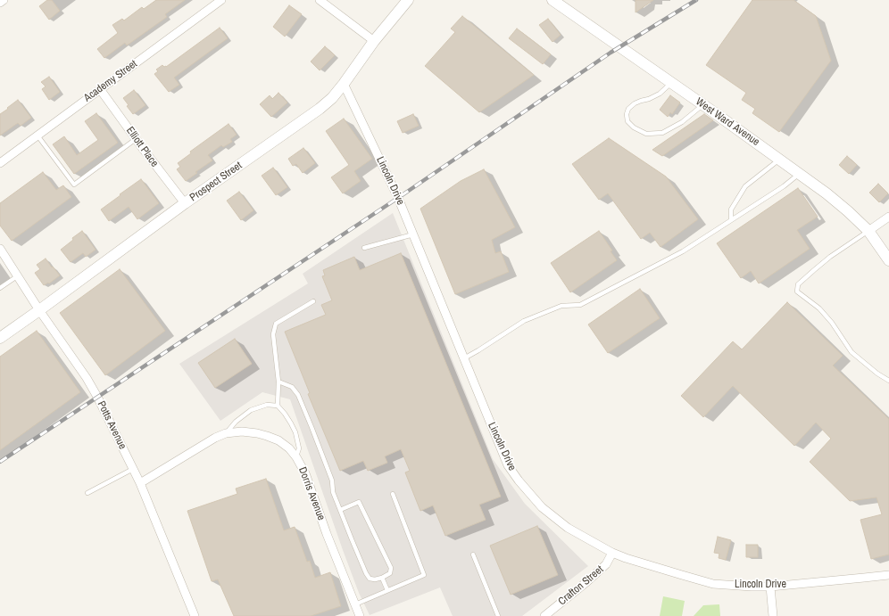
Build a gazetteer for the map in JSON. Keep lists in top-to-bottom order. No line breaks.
{"streets":{"street":["Academy Street","West Ward Avenue","Elliott Place","Lincoln Drive","Prospect Street","Potts Avenue","Dorris Avenue","Crafton Street"]},"crossings":[["Academy Street","Elliott Place"],["Elliott Place","Prospect Street"],["Lincoln Drive","Prospect Street"],["Lincoln Drive","Crafton Street"],["Prospect Street","Potts Avenue"],["Potts Avenue","Dorris Avenue"]]}
